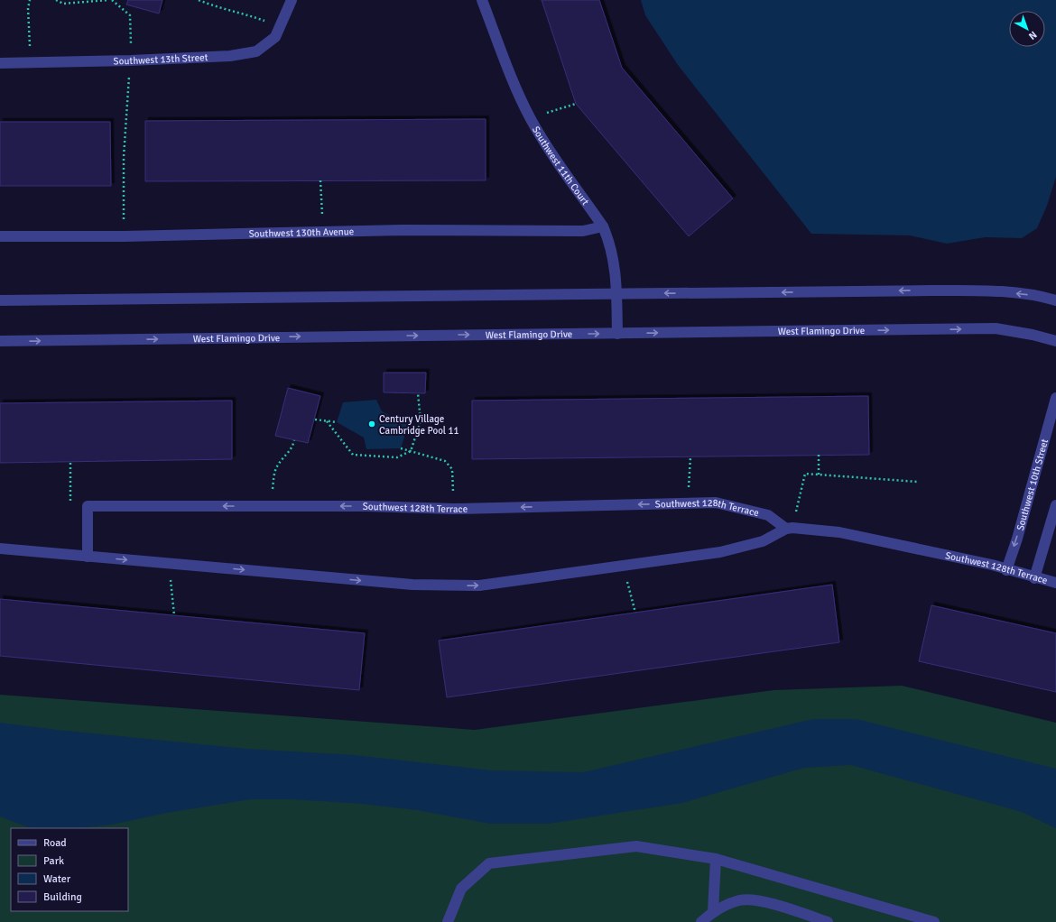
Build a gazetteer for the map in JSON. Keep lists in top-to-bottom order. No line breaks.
{"streets":{"street":["Southwest 13th Street","Southwest 11th Court","Southwest 130th Avenue","West Flamingo Drive","Southwest 10th Street","Southwest 128th Terrace"]},"crossings":[["Southwest 11th Court","Southwest 130th Avenue"],["Southwest 11th Court","West Flamingo Drive"],["Southwest 10th Street","Southwest 128th Terrace"]],"places":["Century Village Cambridge Pool 11"],"legend":["Road","Park","Water","Building"],"north":"bottom right"}
